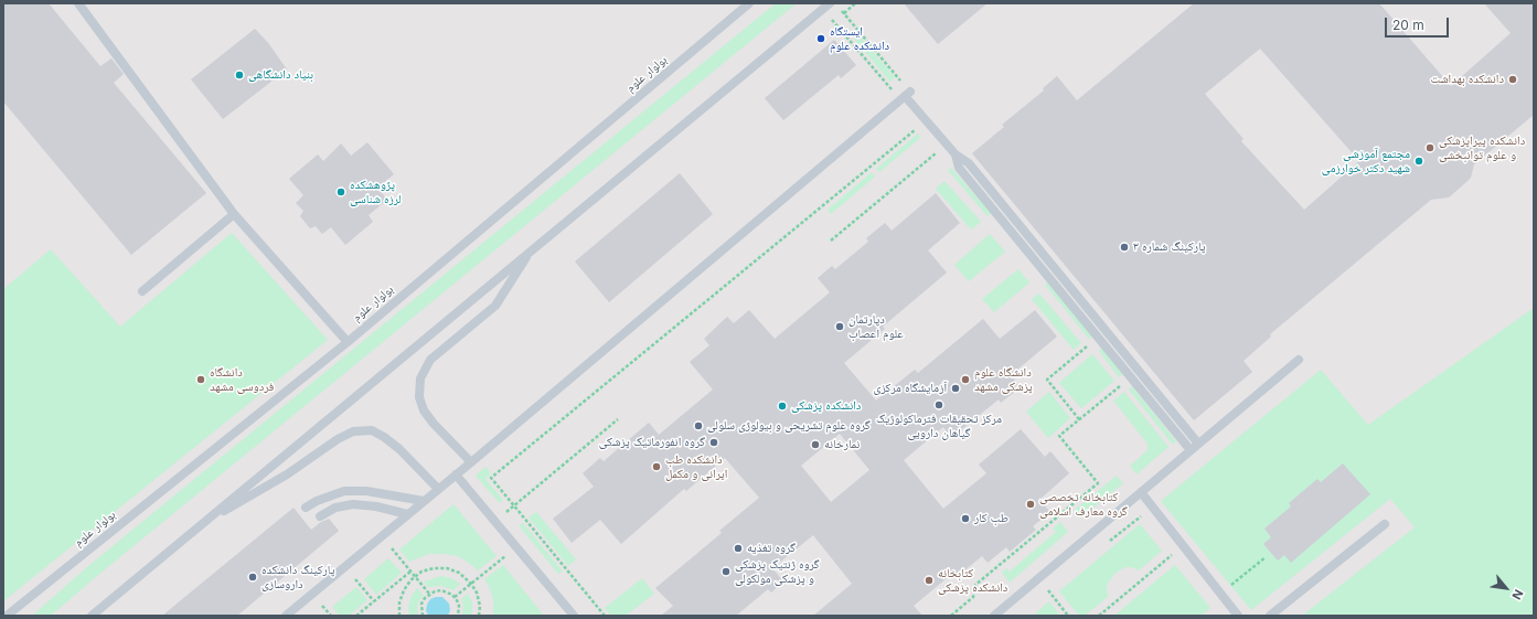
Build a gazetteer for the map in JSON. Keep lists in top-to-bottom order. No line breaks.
{"streets":{"lane":["بولوار علوم"]},"places":["ایستگاه دانشکده علوم","بنیاد دانشگاهی","دانشکده بهداشت","دانشکده پیراپزشکی و علوم توانبخشی","مجتمع آموزشی شهید دکتر خوارزمی","پژوهشکده لرزه شناسی","پارکینگ شماره ۳","دپارتمان علوم اعصاب","دانشگاه فردوسی مشهد","دانشگاه علوم پزشکی مشهد","آزمایشگاه مرکزی","مرکز تحقیقات فترماکولوژیک گیاهان دارویی","دانشکده پزشکی","گروه علوم تشریحی و بیولوژی سلولی","گروه انفورماتیک پزشکی","نمارخانه","دانشکده طب ایرانی و مکمل","کتابخانه تخصصی گروه معارف اسلامی","طب کار","گروه تغذیه","گروه ژنتیک پزشکی و پزشکی مولکولی","پارکینگ دانشکده داروسازی","کتابخانه دانشکده پزشکی"],"scale_bar":"20 m","north":"bottom right"}
